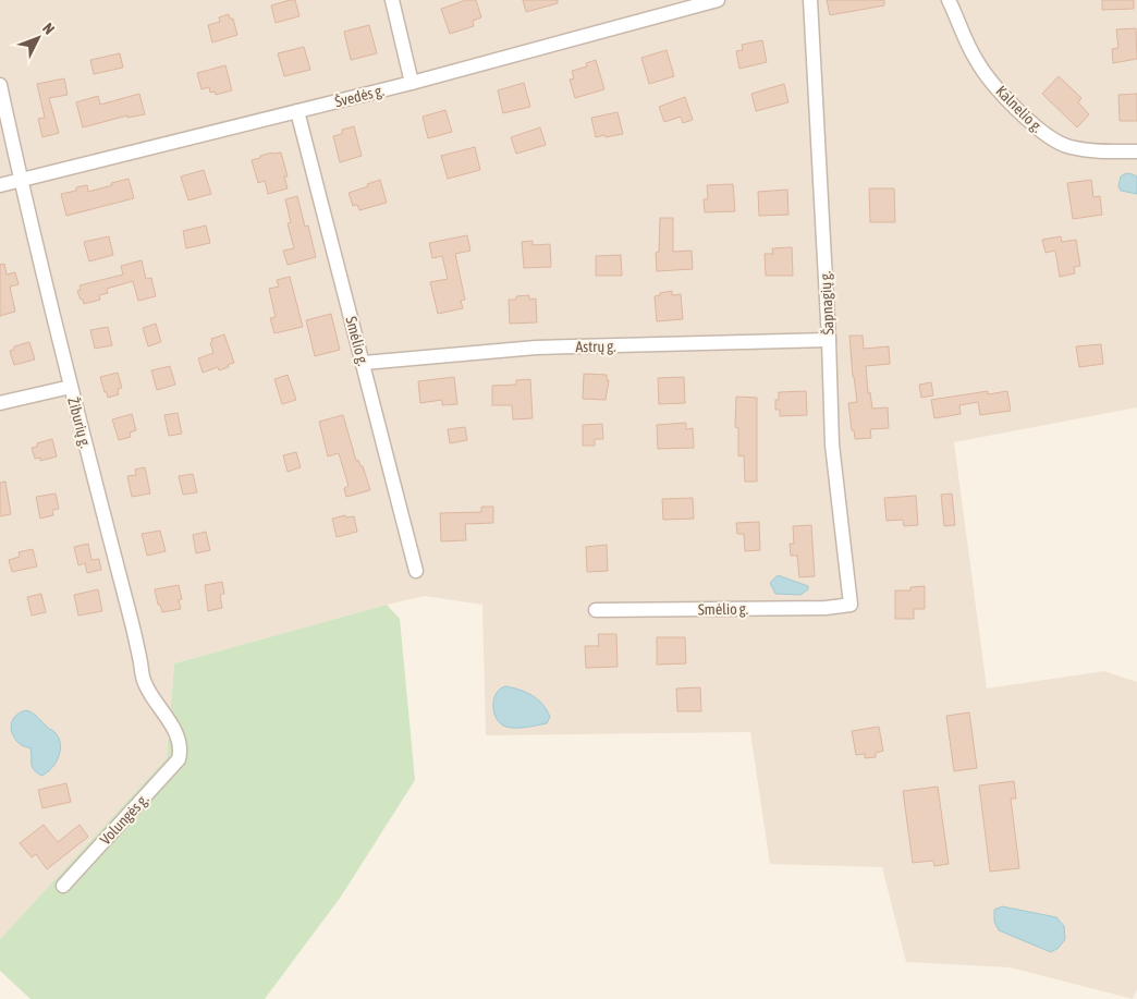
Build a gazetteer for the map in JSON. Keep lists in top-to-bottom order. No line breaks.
{"streets":{"street":["Švedės g.","Kalnelio g.","Šapnagių g.","Smėlio g.","Astrų g.","Žiburių g.","Volungės g."]},"crossings":[["Švedės g.","Smėlio g."],["Švedės g.","Žiburių g."],["Šapnagių g.","Smėlio g."],["Šapnagių g.","Astrų g."],["Smėlio g.","Astrų g."],["Žiburių g.","Volungės g."]],"north":"top right"}
